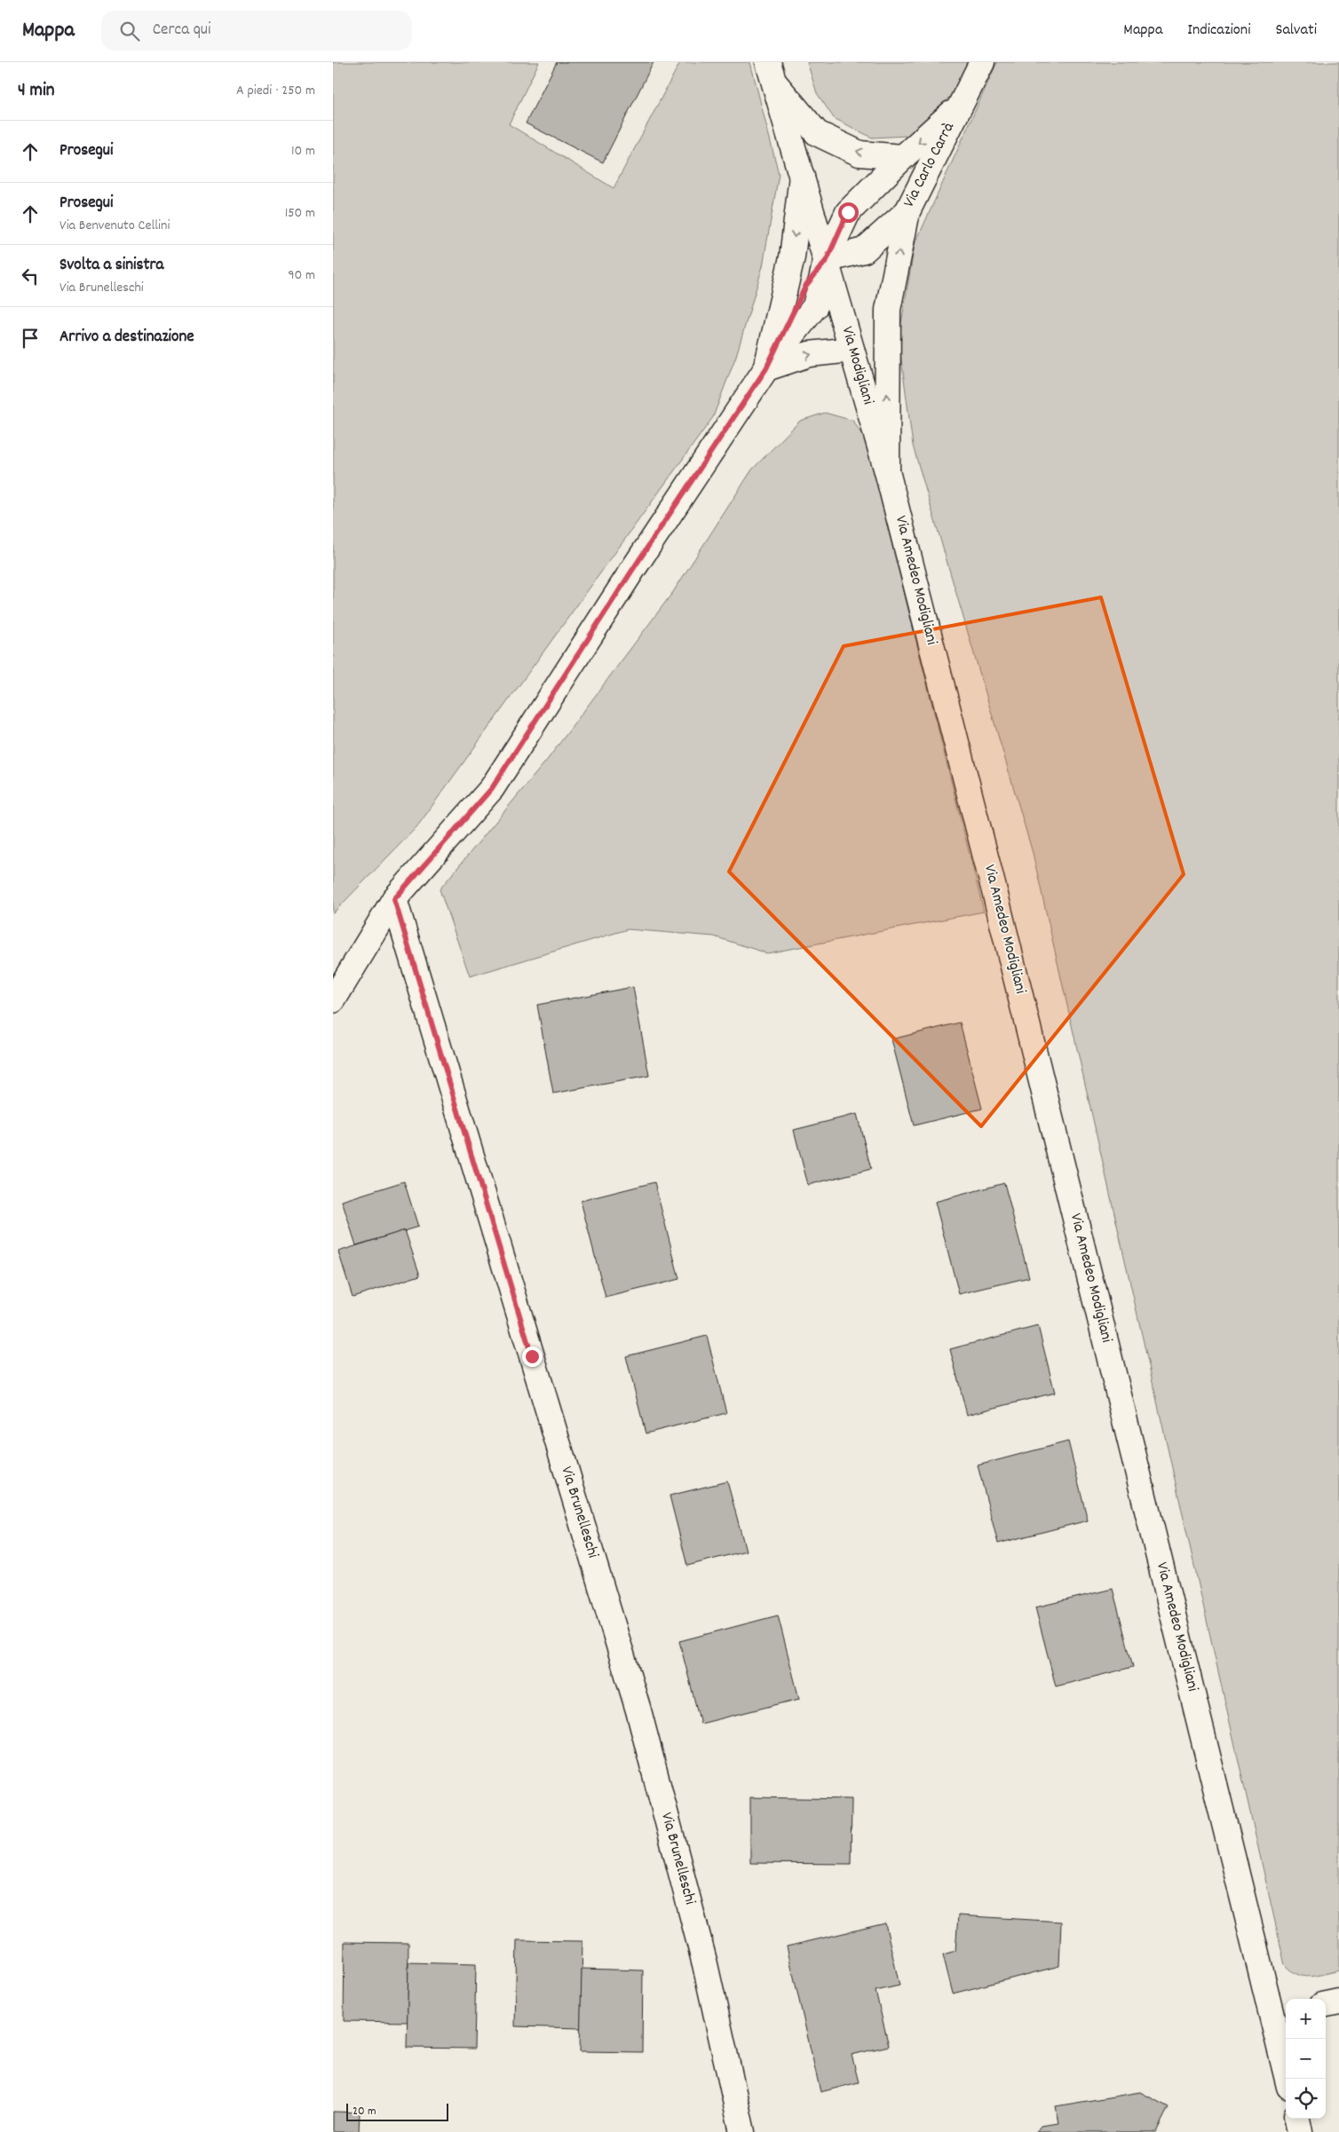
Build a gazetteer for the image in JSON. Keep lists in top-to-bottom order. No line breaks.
{"streets":{"main road":["Via Carlo Carrà","Via Modigliani","Via Amedeo Modigliani","Via Brunelleschi"]},"crossings":[["Via Carlo Carrà","Via Modigliani"],["Via Modigliani","Via Amedeo Modigliani"]],"scale_bar":"20 m","page":{"header":"Mappa","search":"Cerca qui","nav":["Mappa","Indicazioni","Salvati"],"heading":["4 min","A piedi · 250 m"],"list":[["Prosegui","10 m"],["Prosegui","Via Benvenuto Cellini","150 m"],["Svolta a sinistra","Via Brunelleschi","90 m"],"Arrivo a destinazione"],"map_buttons":["+","−"],"scale":"20 m"}}
